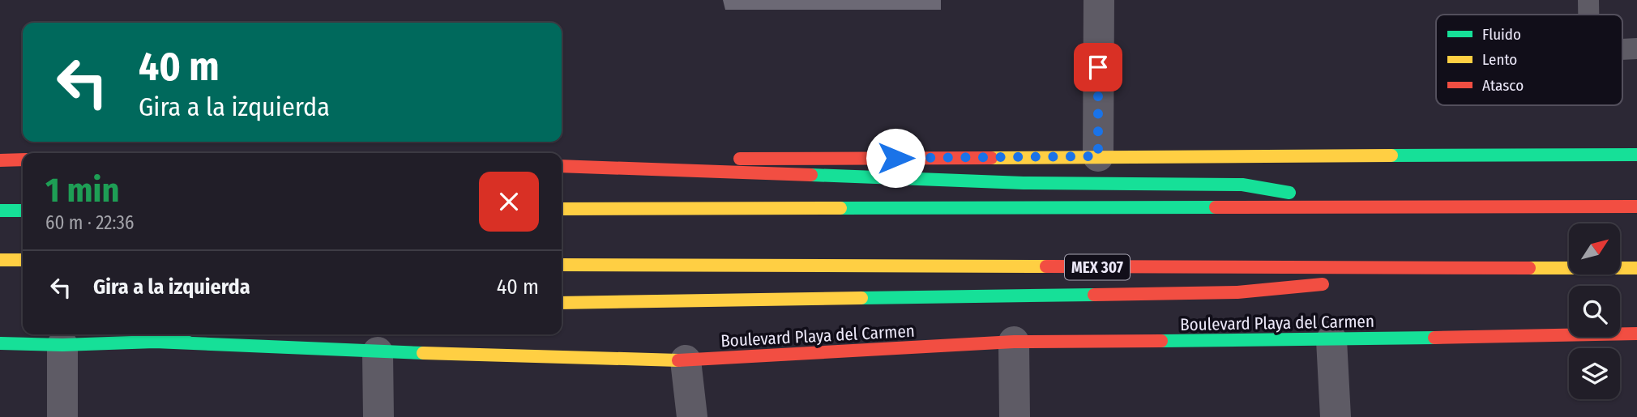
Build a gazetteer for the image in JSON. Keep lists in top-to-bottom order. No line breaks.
{"streets":{"main road":["MEX 307","Boulevard Playa del Carmen"]},"legend":["Fluido","Lento","Atasco"],"north":"top right","page":{"turn":["40 m","Gira a la izquierda"],"heading":["1 min","60 m · 22:36"],"list":[{"name":"Gira a la izquierda","value":"40 m"}]}}
